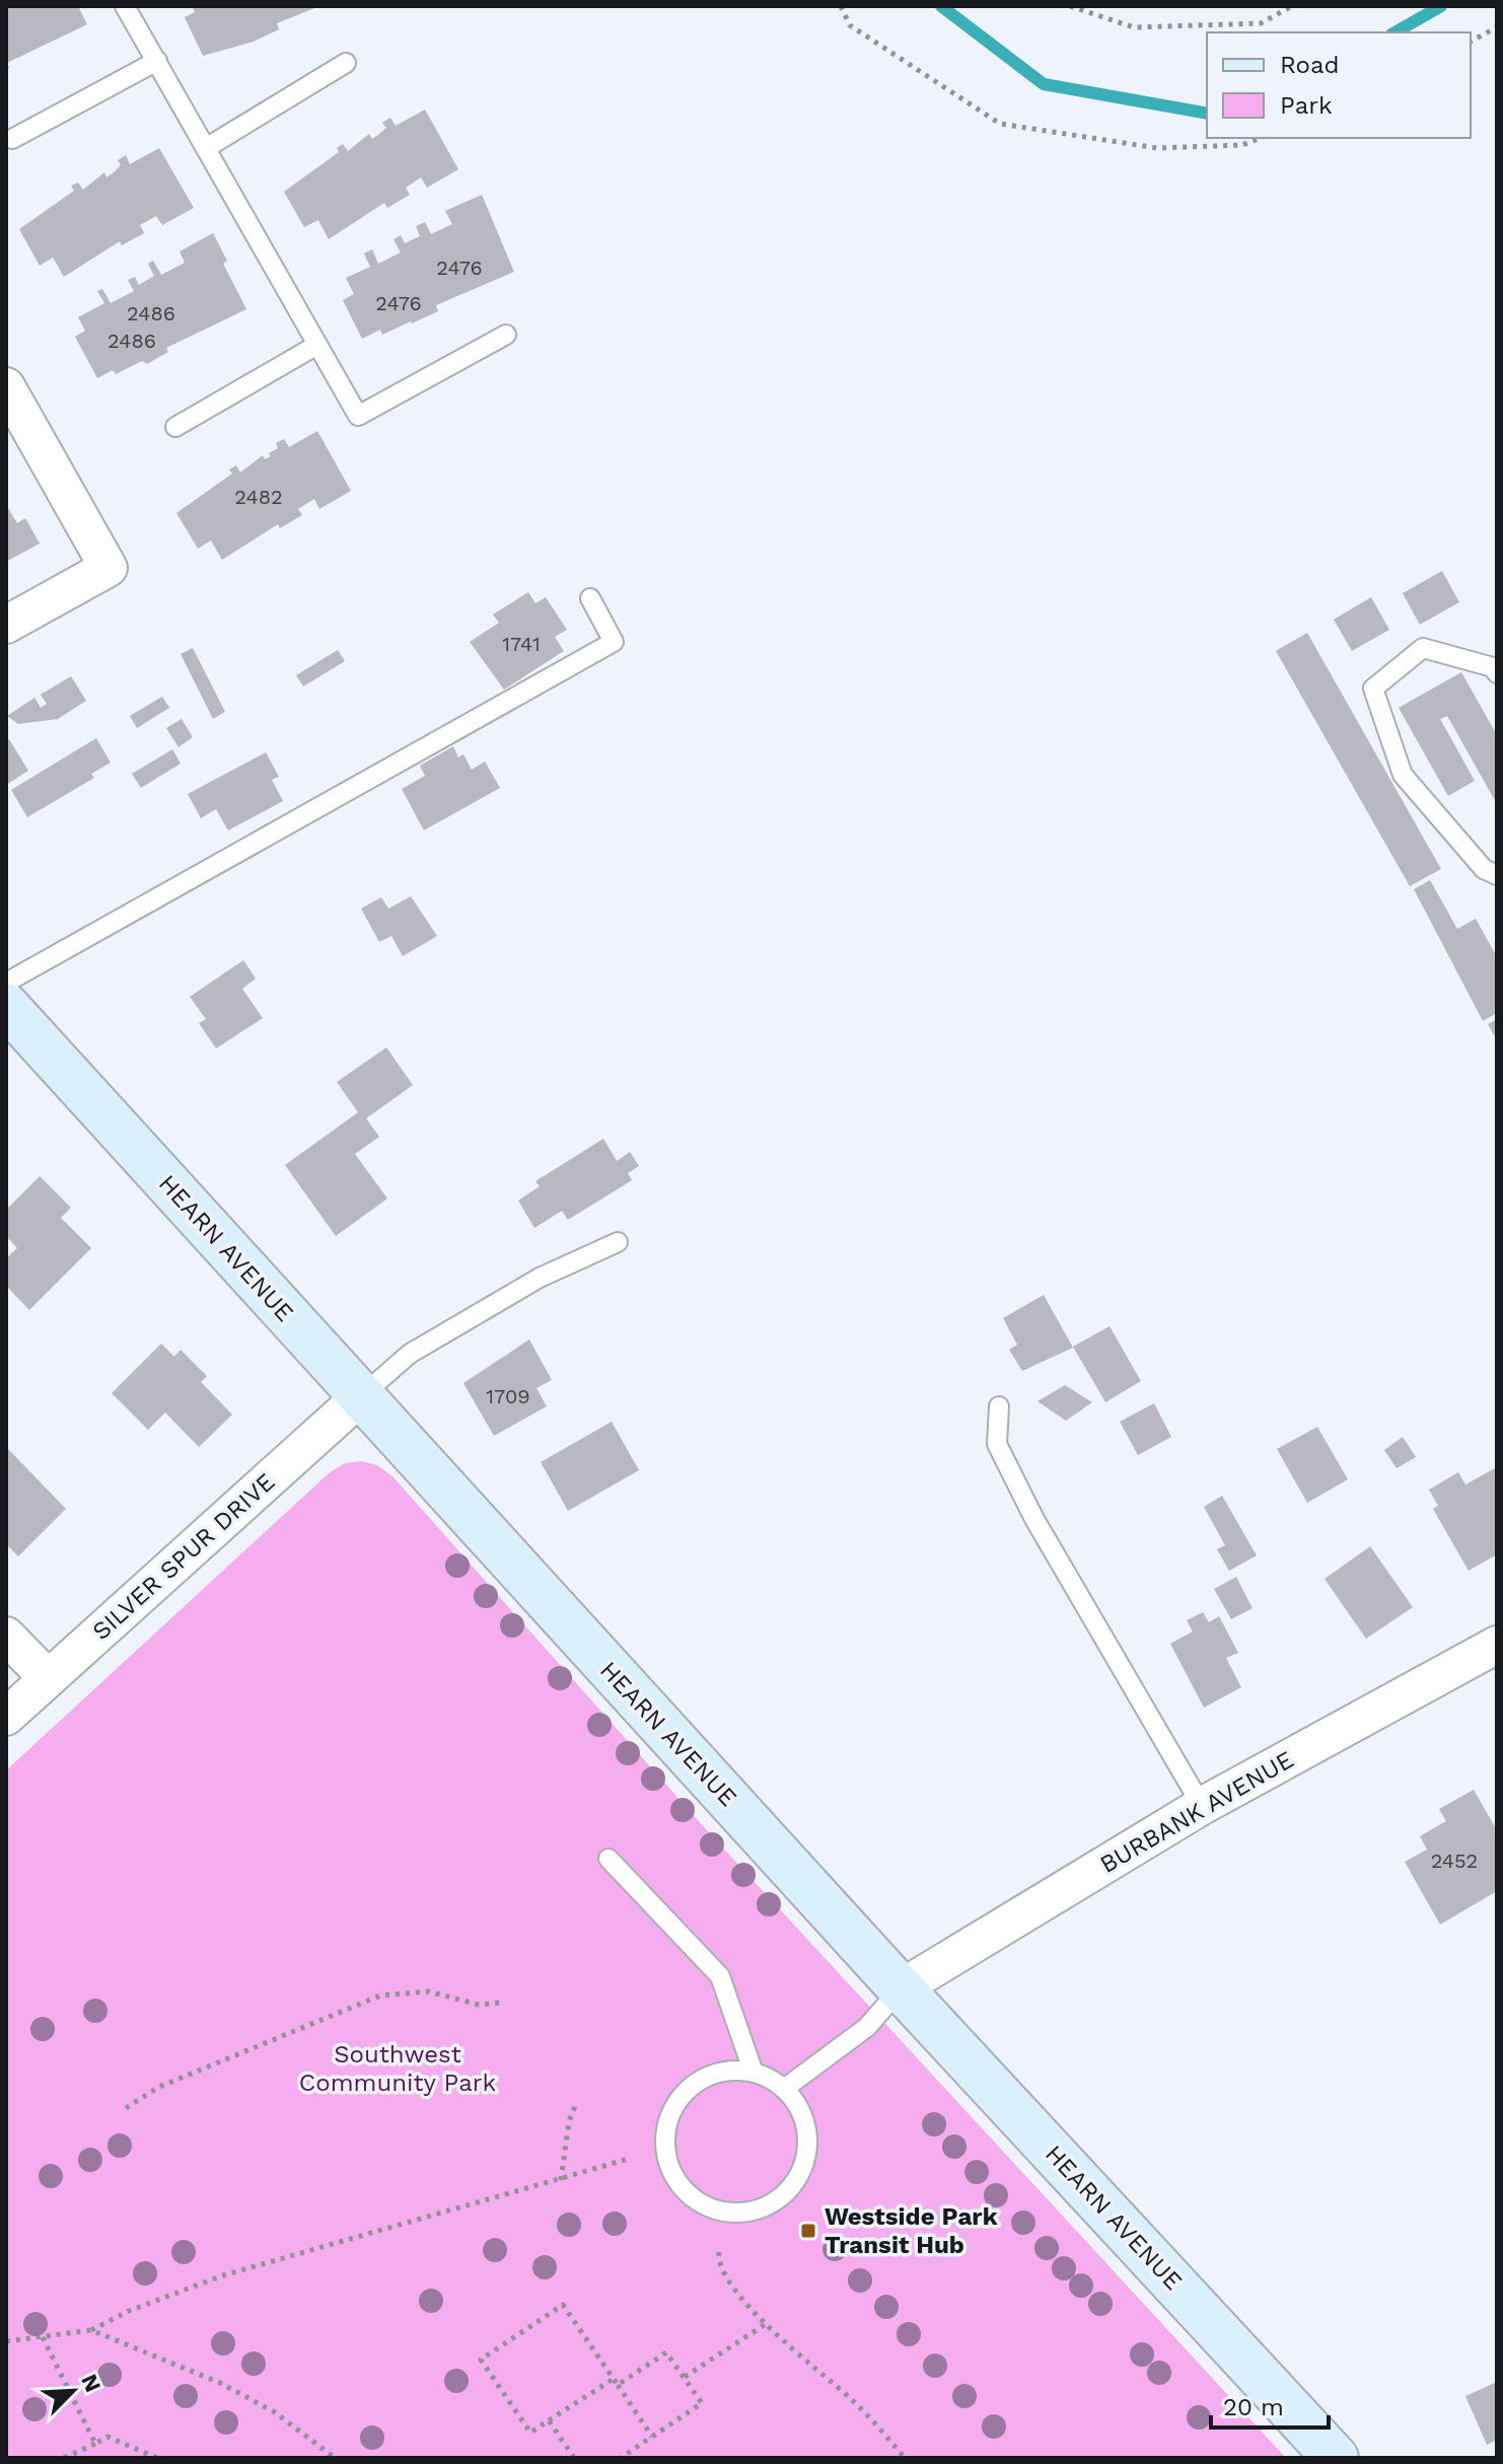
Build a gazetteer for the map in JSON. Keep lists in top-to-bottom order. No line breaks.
{"streets":{"main road":["HEARN AVENUE"],"street":["SILVER SPUR DRIVE","BURBANK AVENUE"]},"crossings":[["HEARN AVENUE","SILVER SPUR DRIVE"],["HEARN AVENUE","BURBANK AVENUE"]],"parks":["Southwest Community Park"],"places":{"transit":["Westside Park Transit Hub"]},"house_numbers":["2476","2476","2486","2486","2482","1741","1709","2452"],"legend":["Road","Park"],"scale_bar":"20 m","north":"top right"}
